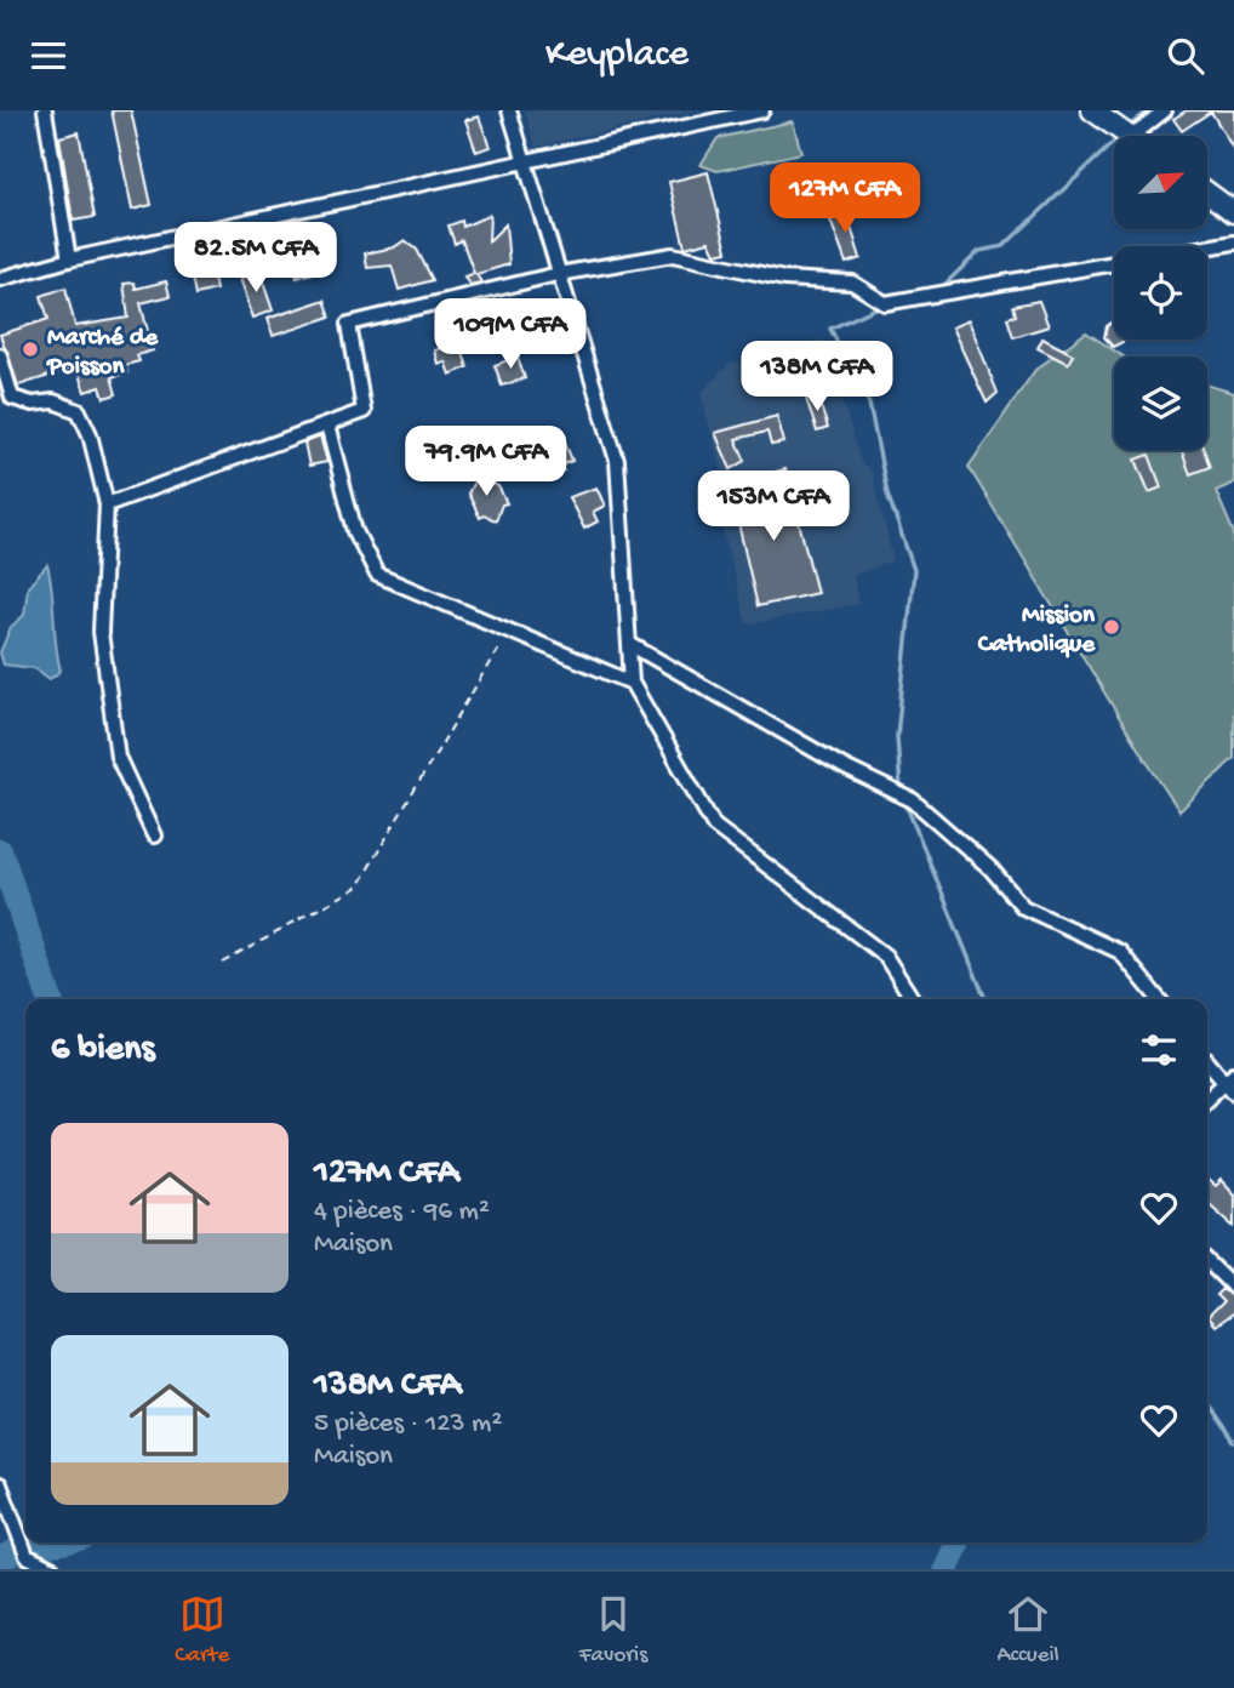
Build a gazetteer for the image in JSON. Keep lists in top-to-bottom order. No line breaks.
{"places":["Marché de Poisson","Mission Catholique"],"north":"top right","page":{"header":"Keyplace","price":["127M CFA","82.5M CFA","109M CFA","138M CFA","79.9M CFA","153M CFA"],"heading":"6 biens","list":[{"name":"127M CFA","note":"4 pièces · 96 m² · Maison"},{"name":"138M CFA","note":"5 pièces · 123 m² · Maison"}],"tabs":["Carte","Favoris","Accueil"]}}
